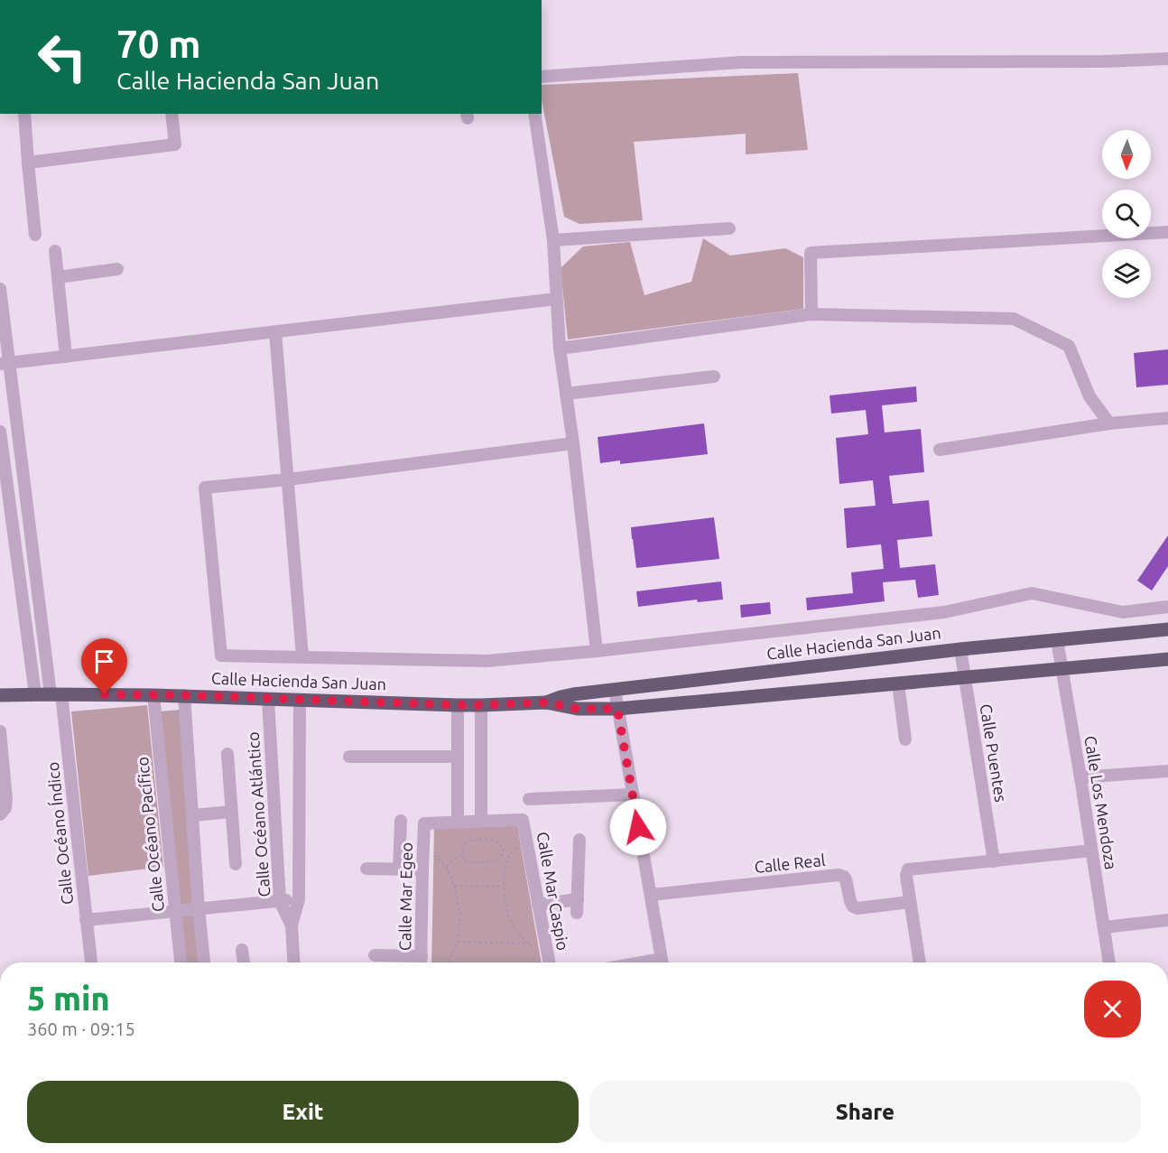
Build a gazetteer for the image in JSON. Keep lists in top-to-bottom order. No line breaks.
{"streets":{"main road":["Calle Hacienda San Juan"],"street":["Calle Puentes","Calle Los Mendoza","Calle Océano Atlántico","Calle Océano Índico","Calle Océano Pacífico","Calle Real","Calle Mar Caspio","Calle Mar Egeo"]},"crossings":[["Calle Hacienda San Juan","Calle Puentes"],["Calle Hacienda San Juan","Calle Los Mendoza"],["Calle Hacienda San Juan","Calle Océano Atlántico"],["Calle Hacienda San Juan","Calle Océano Índico"],["Calle Hacienda San Juan","Calle Océano Pacífico"],["Calle Mar Caspio","Calle Mar Egeo"]],"north":"bottom","page":{"turn":["70 m","Calle Hacienda San Juan"],"heading":["5 min","360 m · 09:15"],"buttons":["Exit","Share"]}}
